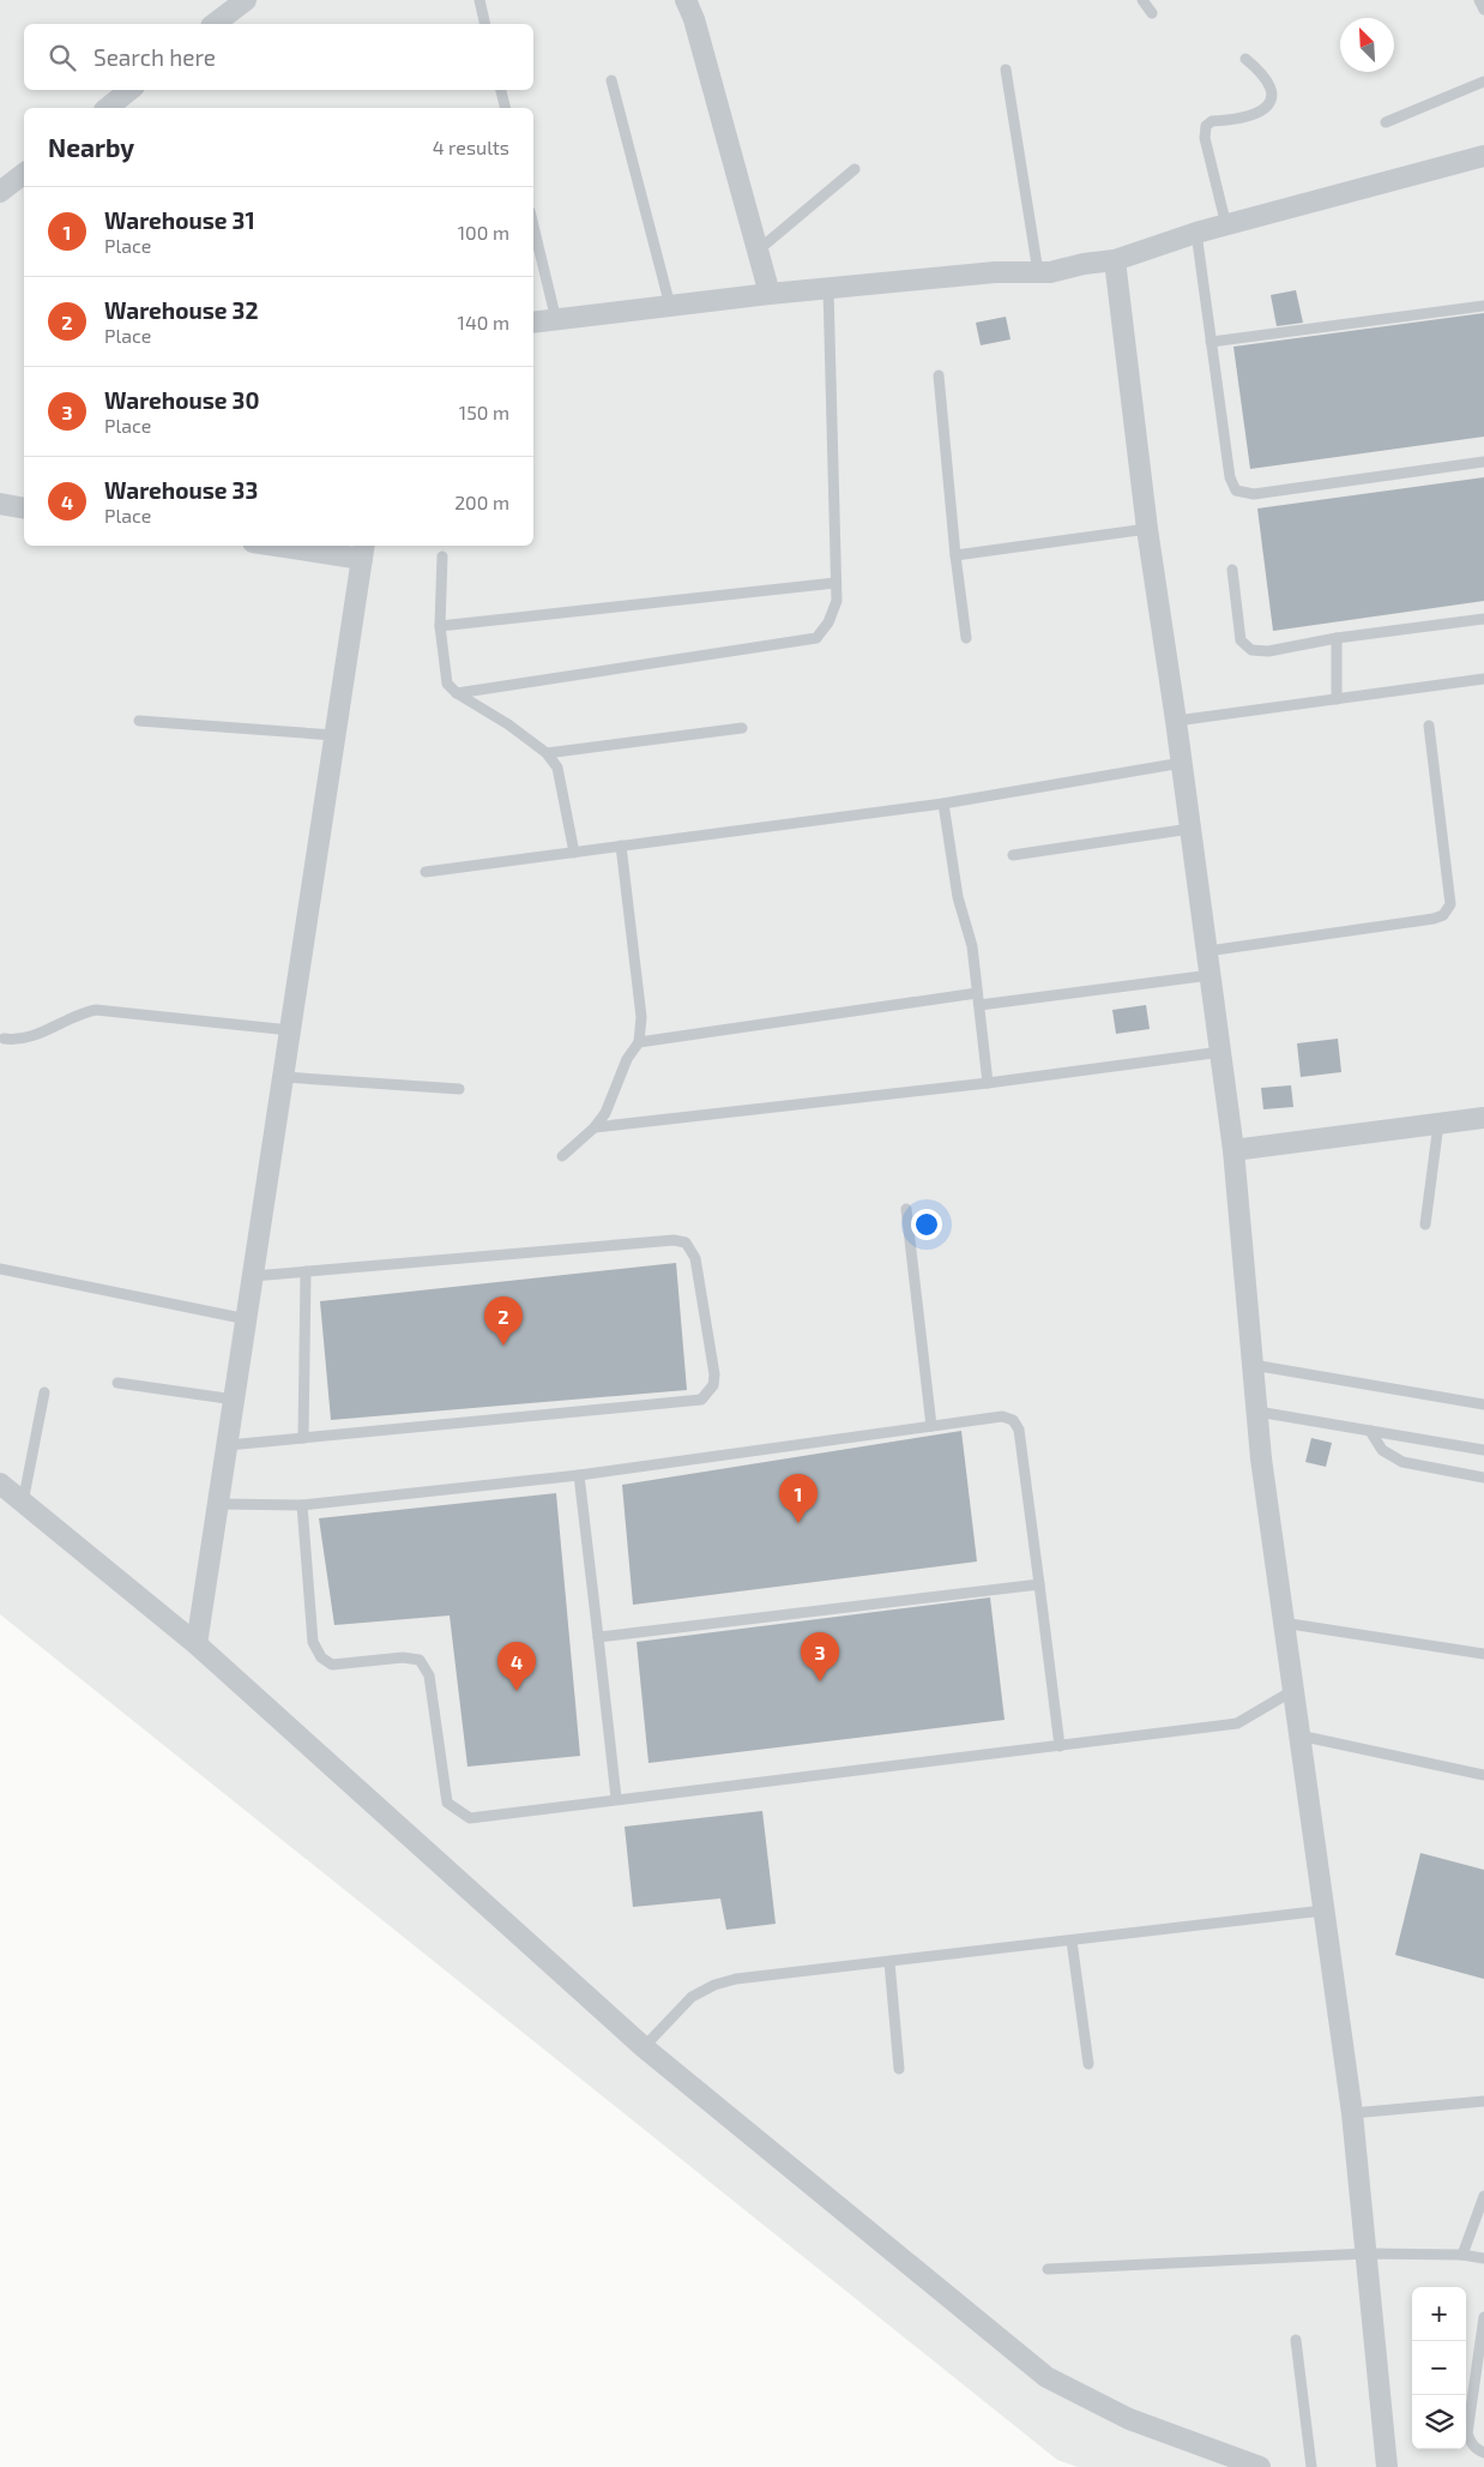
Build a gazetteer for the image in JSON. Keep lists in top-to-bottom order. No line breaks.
{"north":"top left","page":{"search":"Search here","heading":["Nearby","4 results"],"list":[{"mark":"1","name":"Warehouse 31","note":"Place","value":"100 m"},{"mark":"2","name":"Warehouse 32","note":"Place","value":"140 m"},{"mark":"3","name":"Warehouse 30","note":"Place","value":"150 m"},{"mark":"4","name":"Warehouse 33","note":"Place","value":"200 m"}],"pins":["2","1","3","4"],"map_buttons":["+","−"]}}
